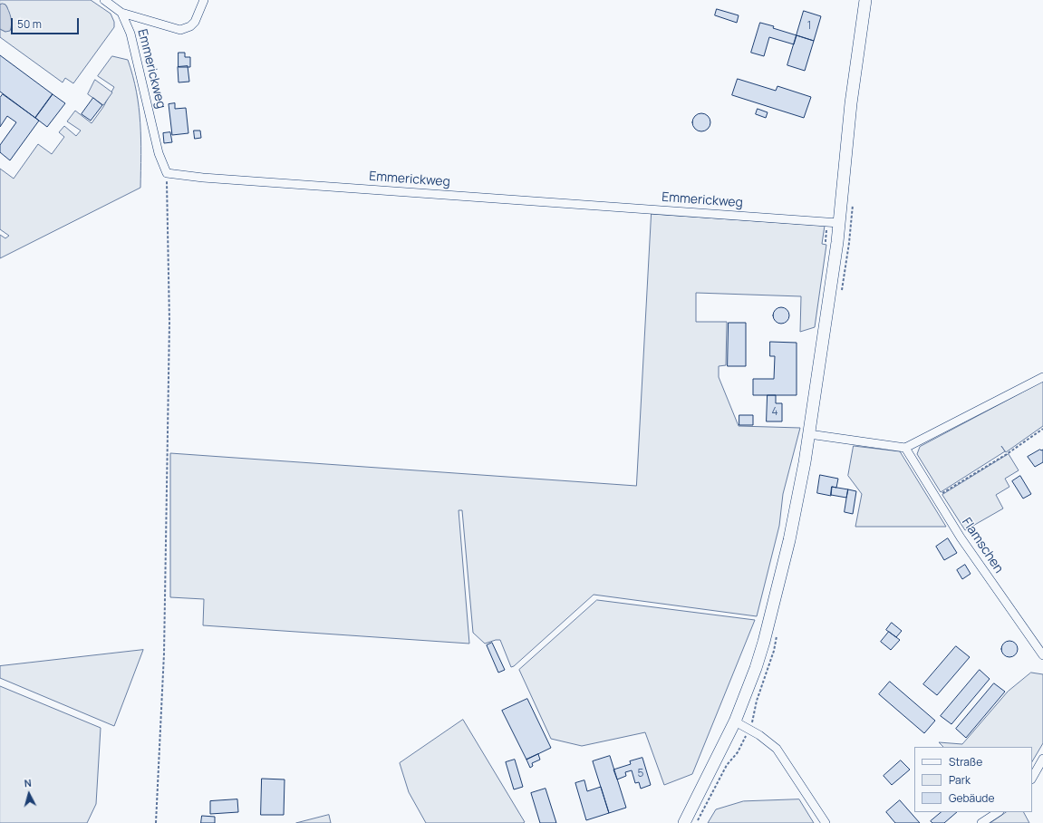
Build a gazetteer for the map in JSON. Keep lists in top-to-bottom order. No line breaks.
{"streets":{"street":["Emmerickweg","Flamschen"]},"house_numbers":["1","4","5"],"legend":["Straße","Park","Gebäude"],"scale_bar":"50 m","north":"top"}
